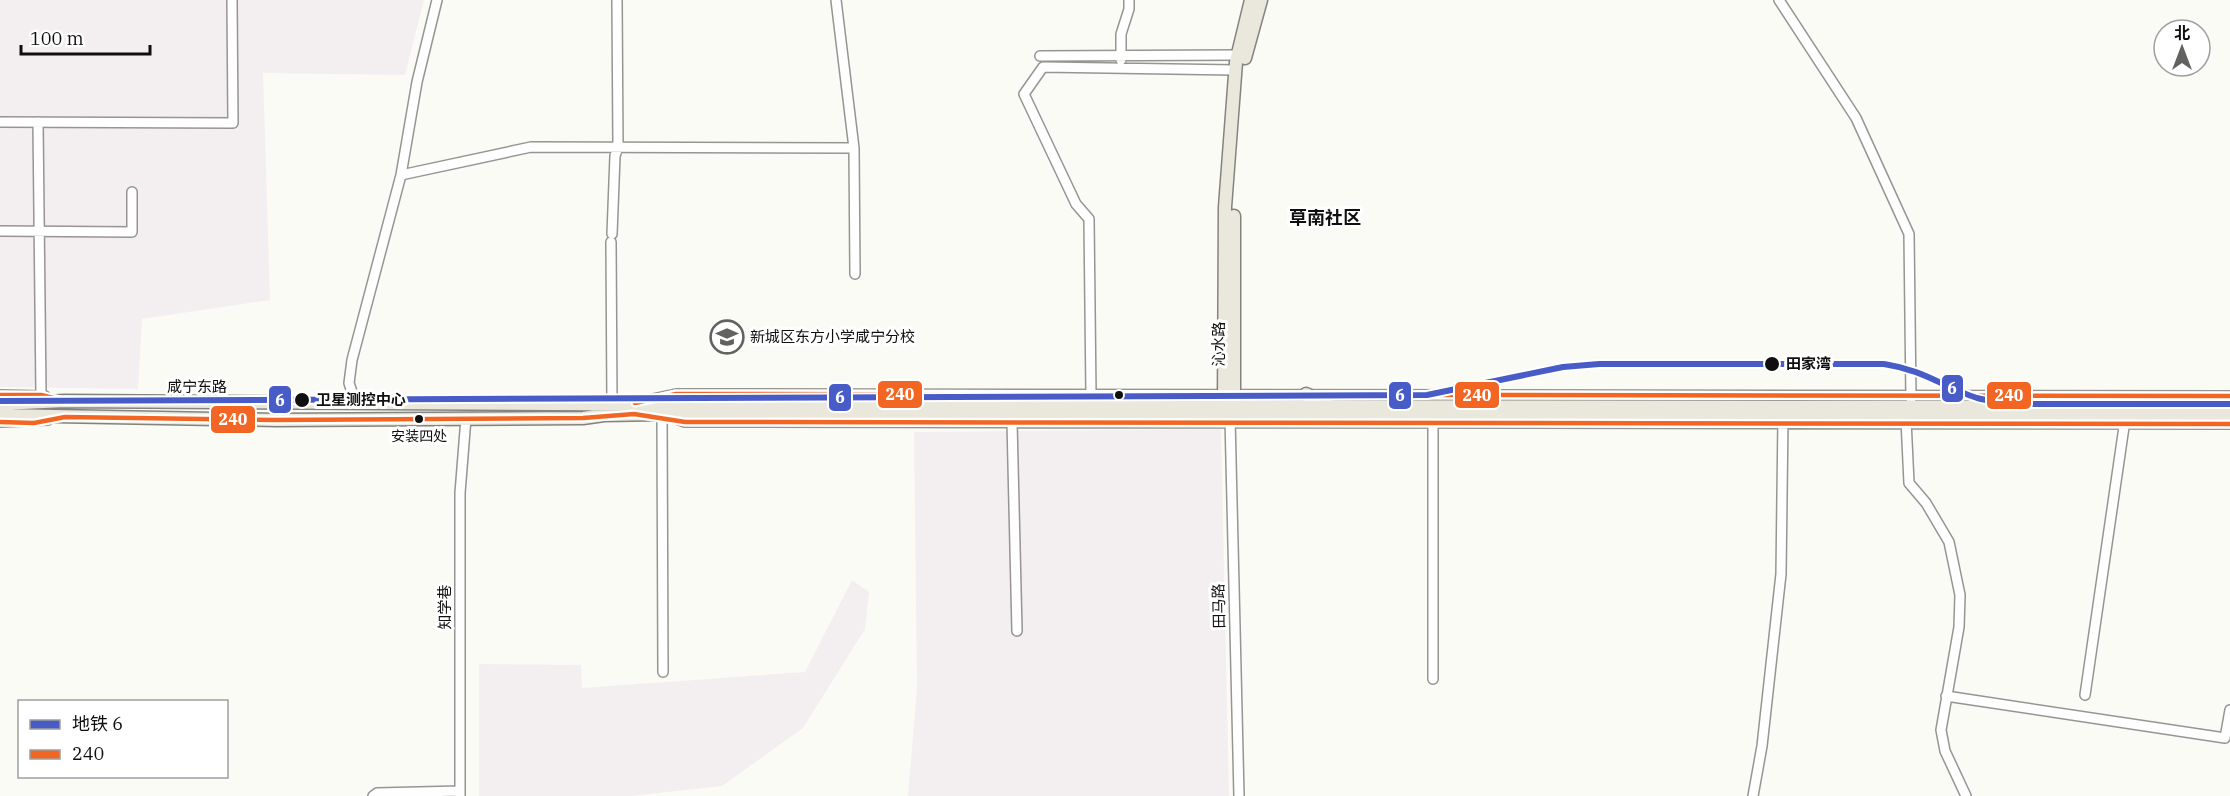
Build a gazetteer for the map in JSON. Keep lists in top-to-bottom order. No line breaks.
{"streets":{"main road":["沁水路","咸宁东路"],"street":["田马路","知学巷"]},"crossings":[["沁水路","咸宁东路"],["沁水路","田马路"],["咸宁东路","田马路"],["咸宁东路","知学巷"]],"districts":["草南社区"],"places":{"school or university":["新城区东方小学咸宁分校"],"other":["田家湾","卫星测控中心","安装四处"]},"lines":["metro line 6","transit line 240"],"legend":["地铁 6","240"],"scale_bar":"100 m","north":"top"}
